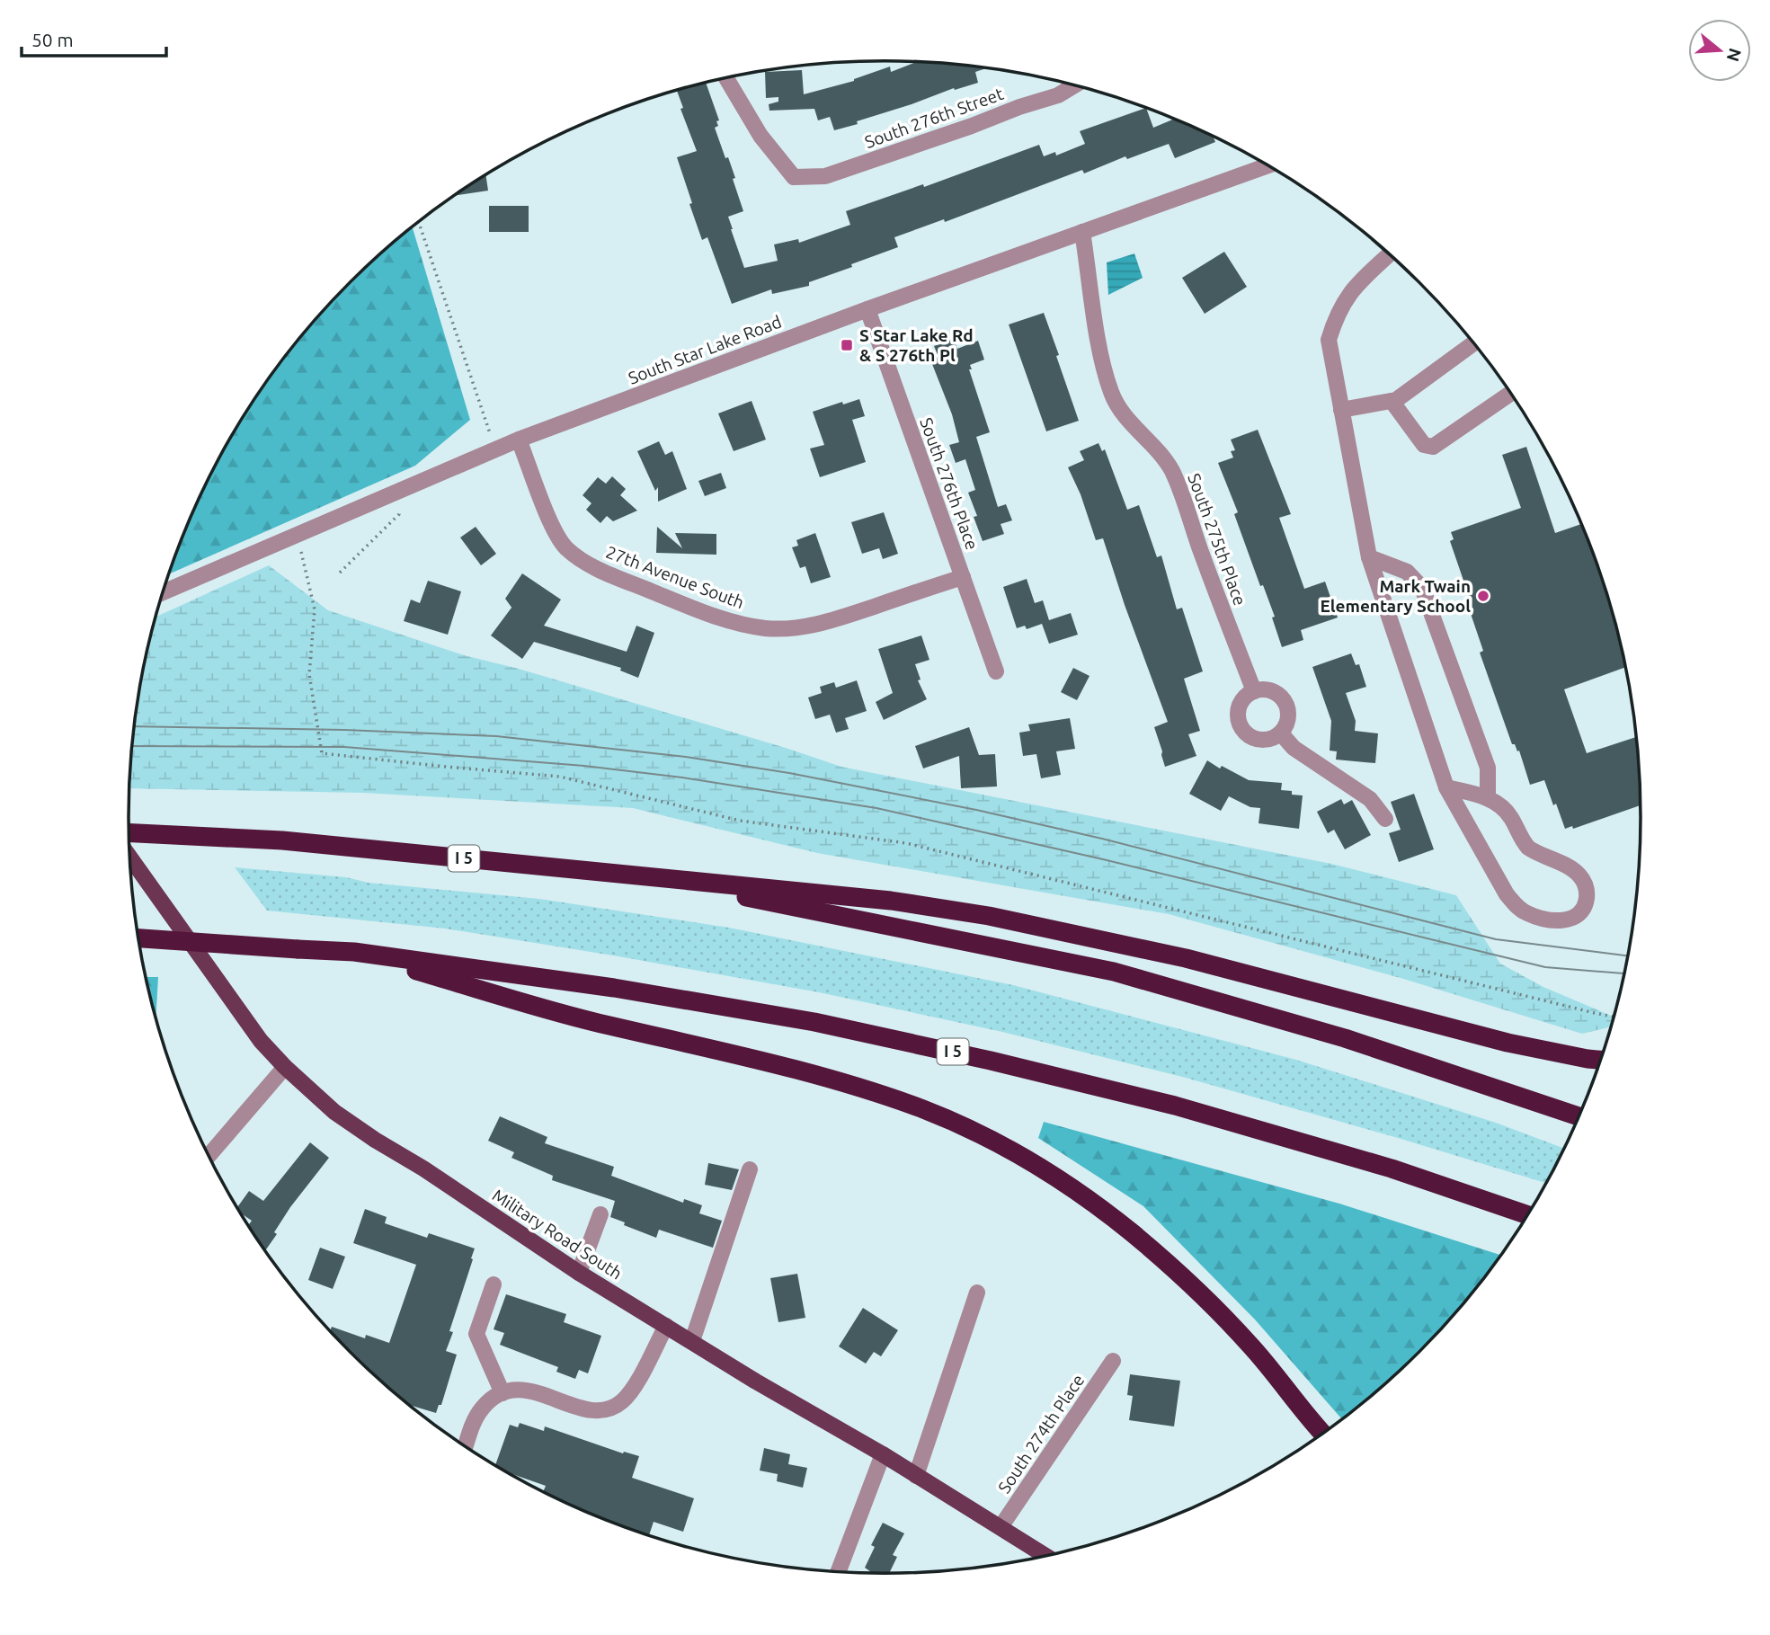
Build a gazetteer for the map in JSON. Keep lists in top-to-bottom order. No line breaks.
{"streets":{"highway":["I 5"],"main road":["Military Road South"],"street":["South 276th Street","South Star Lake Road","South 276th Place","South 275th Place","27th Avenue South","South 274th Place"]},"crossings":[["South Star Lake Road","South 276th Place"],["South Star Lake Road","South 275th Place"],["South Star Lake Road","27th Avenue South"],["South 276th Place","27th Avenue South"],["Military Road South","South 274th Place"]],"places":{"transit":["S Star Lake Rd & S 276th Pl"],"other":["Mark Twain Elementary School"]},"scale_bar":"50 m","north":"right"}
